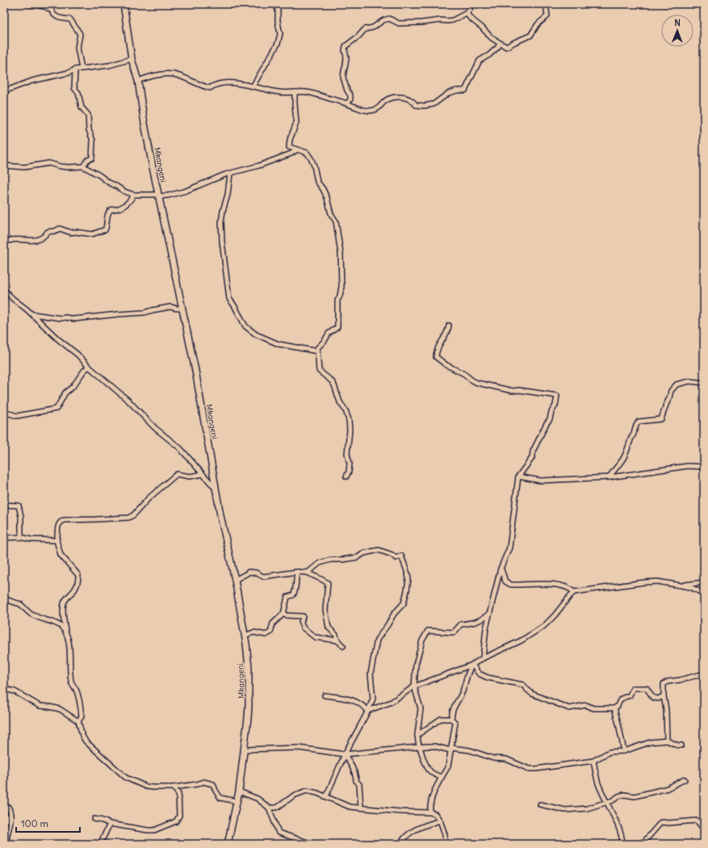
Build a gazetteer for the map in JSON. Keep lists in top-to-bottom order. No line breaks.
{"streets":{"street":["Mkangeni"]},"scale_bar":"100 m","north":"top"}
